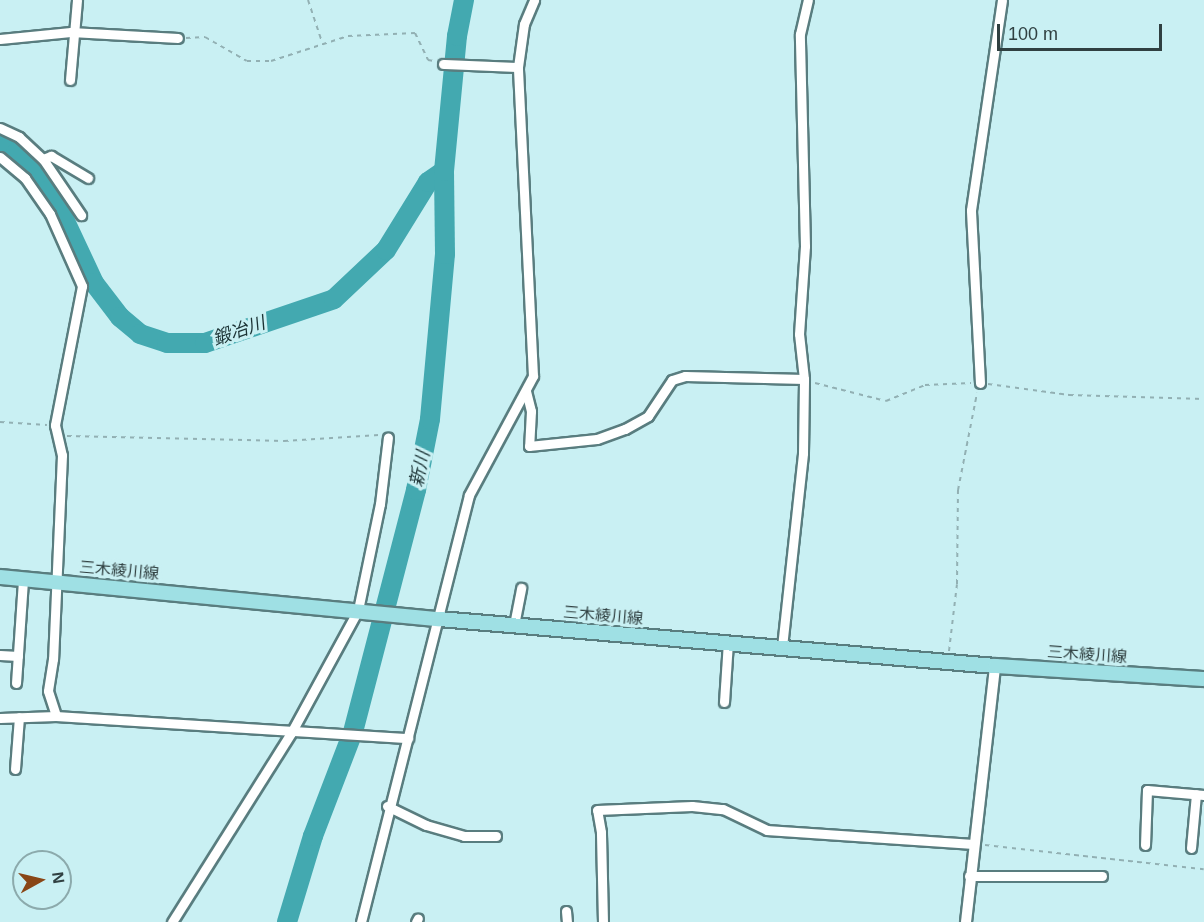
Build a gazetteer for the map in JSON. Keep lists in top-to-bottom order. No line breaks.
{"streets":{"main road":["三木綾川線"]},"water":["鍛冶川","新川"],"scale_bar":"100 m","north":"right"}
